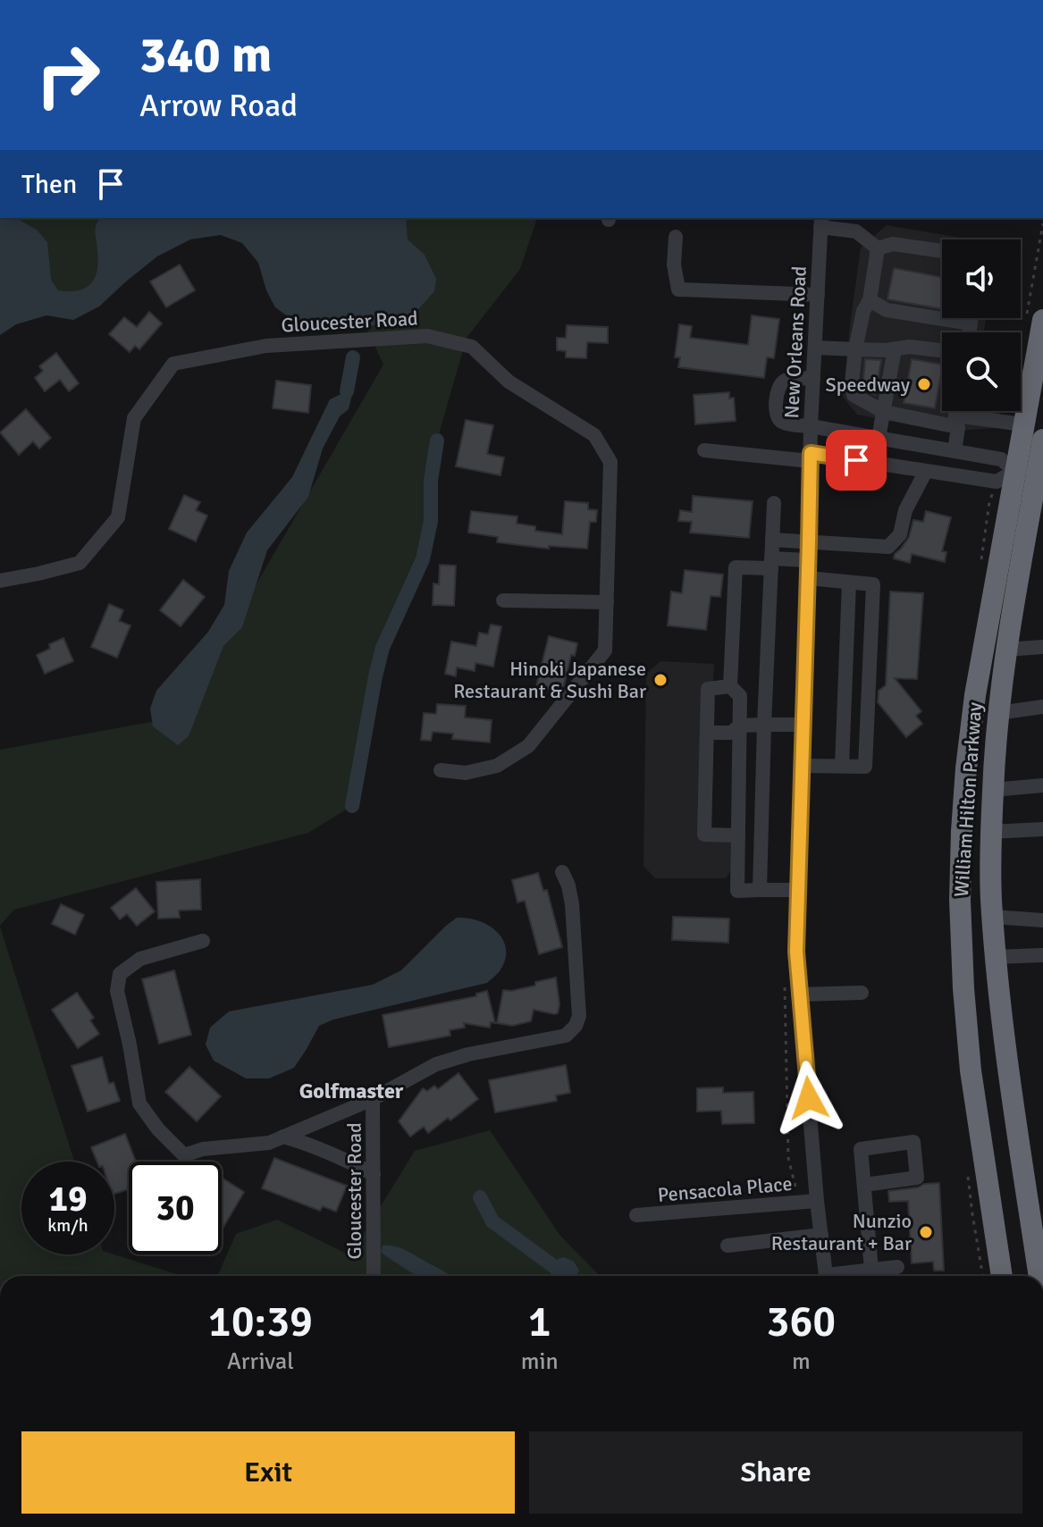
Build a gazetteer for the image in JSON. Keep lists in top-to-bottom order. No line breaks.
{"streets":{"highway":["William Hilton Parkway"],"street":["Gloucester Road","New Orleans Road","Pensacola Place"]},"crossings":[["New Orleans Road","Pensacola Place"]],"districts":["Golfmaster"],"places":["Speedway","Hinoki Japanese Restaurant & Sushi Bar","Nunzio Restaurant + Bar"],"page":{"turn":["340 m","Arrow Road"],"then":"Then","speed":"19 km/h","limit":"30","eta":["10:39","Arrival","1","min","360","m"],"buttons":["Exit","Share"]}}
